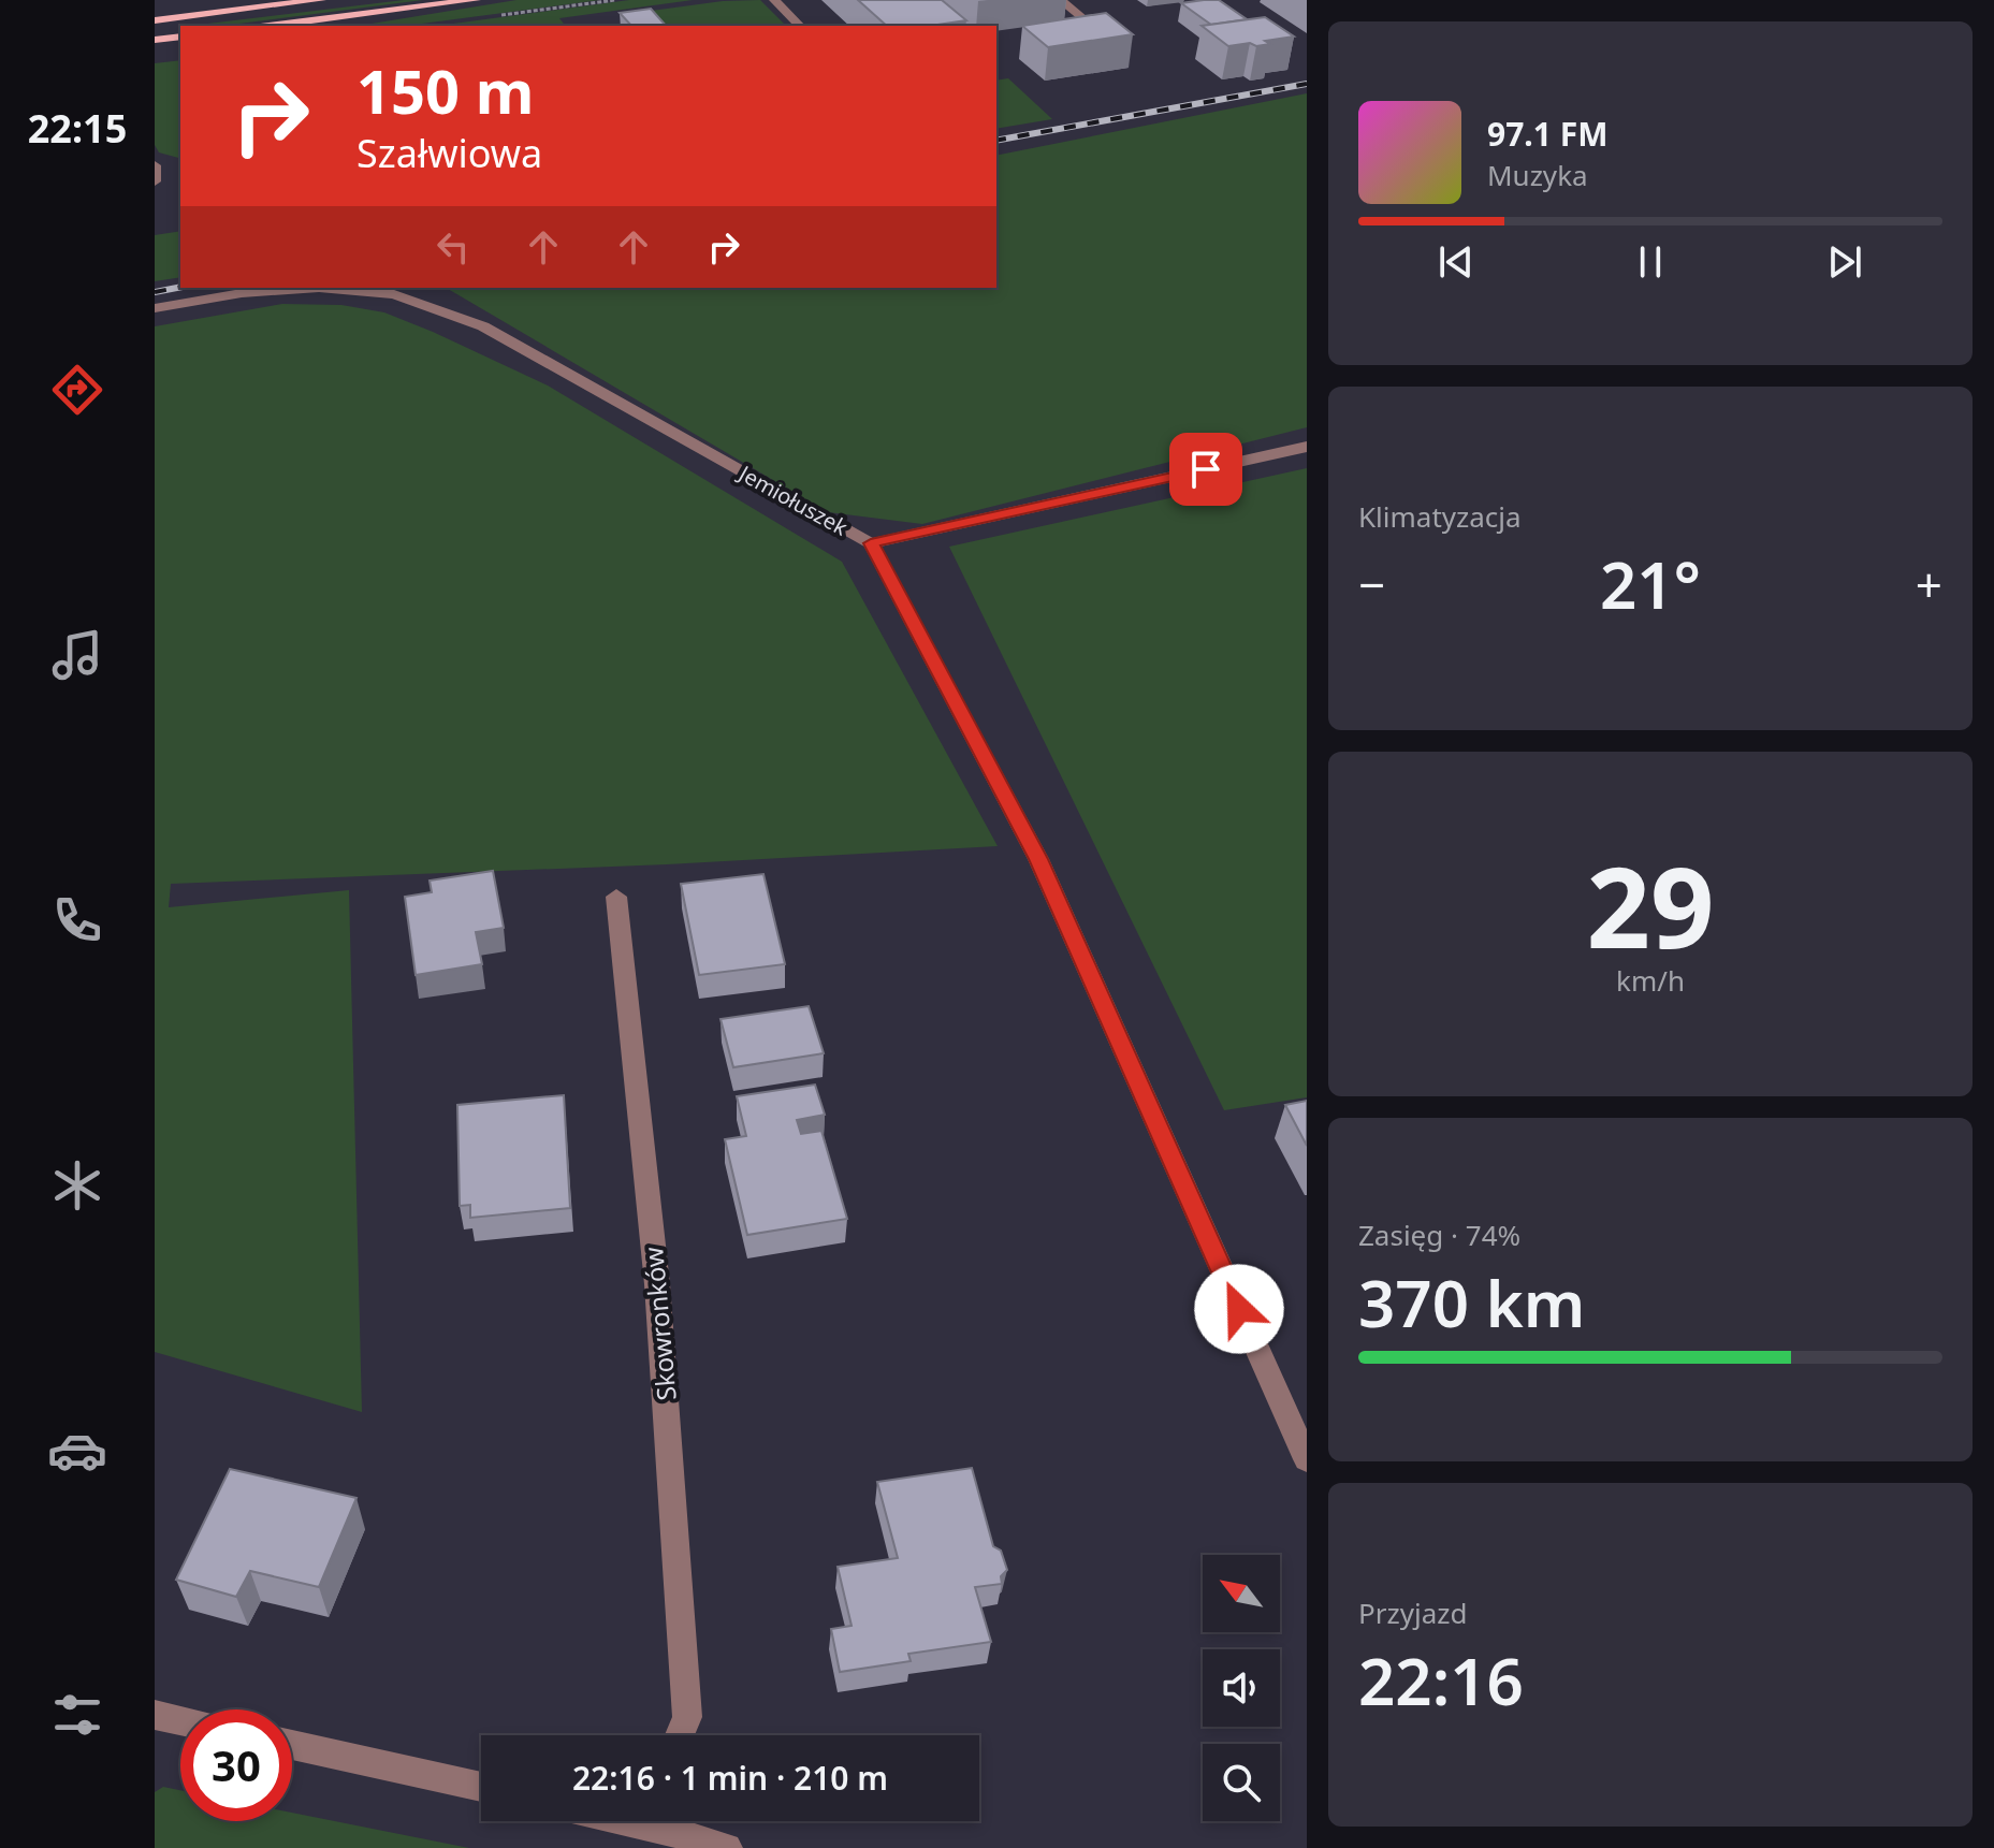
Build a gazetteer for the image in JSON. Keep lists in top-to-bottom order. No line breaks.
{"streets":{"street":["Jemiołuszek","Skowronków"]},"north":"top left","page":{"tabs":"22:15","turn":["150 m","Szałwiowa"],"song":["97.1 FM","Muzyka"],"tile":["Klimatyzacja",["29","km/h"],["Zasięg · 74%","370 km"],["Przyjazd","22:16"]],"heat":["−","21°","+"],"limit":"30","trip":"22:16 · 1 min · 210 m"}}
